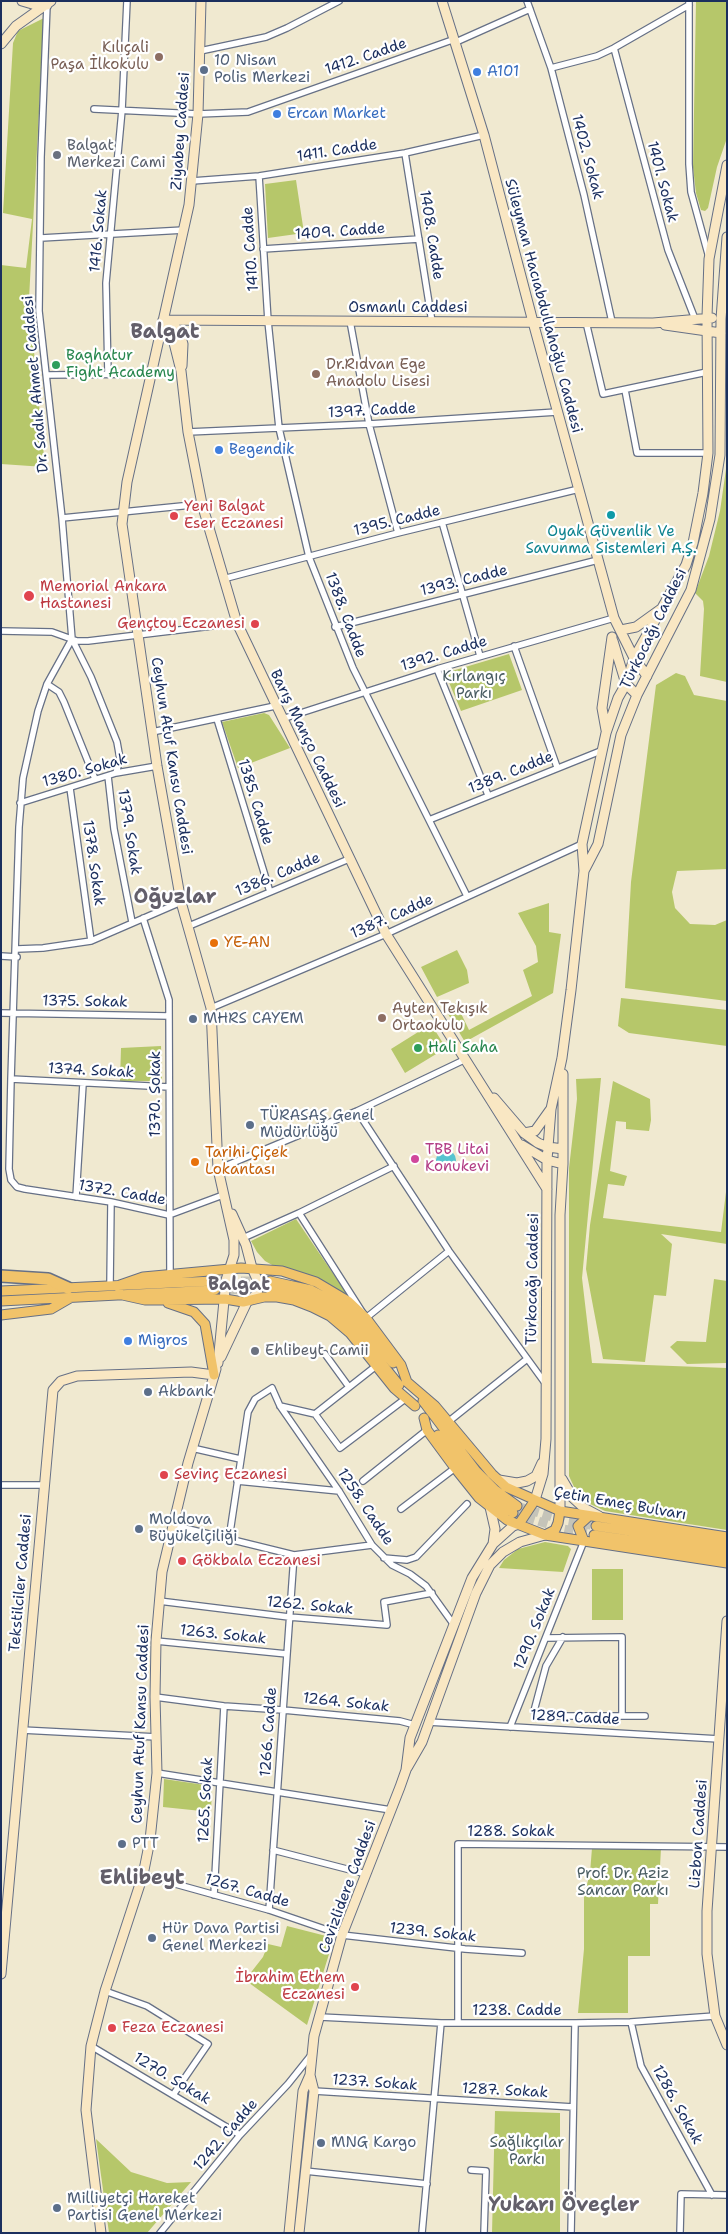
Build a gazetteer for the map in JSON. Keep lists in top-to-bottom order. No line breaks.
{"streets":{"main road":["Ziyabey Caddesi","Süleyman Hacıabdullahoğlu Caddesi","Osmanlı Caddesi","Türkocağı Caddesi","Barış Manço Caddesi","Ceyhun Atuf Kansu Caddesi","Çetin Emeç Bulvarı","Tekstilciler Caddesi","Lizbon Caddesi","Cevizlidere Caddesi"],"street":["1412. Cadde","1411. Cadde","1402. Sokak","1401. Sokak","1416. Sokak","1409. Cadde","1408. Cadde","1410. Cadde","Dr. Sadık Ahmet Caddesi","1397. Cadde","1395. Cadde","1393. Cadde","1388. Cadde","1392. Cadde","1380. Sokak","1389. Cadde","1385. Cadde","1379. Sokak","1378. Sokak","1386. Cadde","1387. Cadde","1375. Sokak","1374. Sokak","1370. Sokak","1372. Cadde","1258. Cadde","1262. Sokak","1290. Sokak","1263. Sokak","1264. Sokak","1289. Cadde","1266. Cadde","1265. Sokak","1288. Sokak","1267. Cadde","1239. Sokak","1238. Cadde","1270. Sokak","1237. Sokak","1287. Sokak","1286. Sokak","1242. Cadde"]},"crossings":[["1412. Cadde","Ziyabey Caddesi"],["1412. Cadde","1402. Sokak"],["1412. Cadde","1416. Sokak"],["1412. Cadde","Süleyman Hacıabdullahoğlu Caddesi"],["Ziyabey Caddesi","1411. Cadde"],["Ziyabey Caddesi","Osmanlı Caddesi"],["Ziyabey Caddesi","Barış Manço Caddesi"],["Ziyabey Caddesi","Ceyhun Atuf Kansu Caddesi"],["1411. Cadde","1408. Cadde"],["1411. Cadde","1410. Cadde"],["1411. Cadde","Süleyman Hacıabdullahoğlu Caddesi"],["1402. Sokak","Osmanlı Caddesi"],["1401. Sokak","Osmanlı Caddesi"],["1409. Cadde","1408. Cadde"],["1409. Cadde","1410. Cadde"],["1408. Cadde","Osmanlı Caddesi"],["1410. Cadde","Osmanlı Caddesi"],["1410. Cadde","1388. Cadde"],["Süleyman Hacıabdullahoğlu Caddesi","Osmanlı Caddesi"],["Süleyman Hacıabdullahoğlu Caddesi","1397. Cadde"],["Süleyman Hacıabdullahoğlu Caddesi","1395. Cadde"],["Süleyman Hacıabdullahoğlu Caddesi","1393. Cadde"],["Süleyman Hacıabdullahoğlu Caddesi","Türkocağı Caddesi"],["Süleyman Hacıabdullahoğlu Caddesi","1392. Cadde"],["Osmanlı Caddesi","1388. Cadde"],["Osmanlı Caddesi","Türkocağı Caddesi"],["Osmanlı Caddesi","Barış Manço Caddesi"],["Osmanlı Caddesi","Ceyhun Atuf Kansu Caddesi"],["Dr. Sadık Ahmet Caddesi","1379. Sokak"],["1397. Cadde","1388. Cadde"],["1397. Cadde","Barış Manço Caddesi"],["1395. Cadde","1388. Cadde"],["1395. Cadde","Barış Manço Caddesi"],["1393. Cadde","1388. Cadde"],["1388. Cadde","1392. Cadde"],["1388. Cadde","1389. Cadde"],["1388. Cadde","1387. Cadde"],["Türkocağı Caddesi","Barış Manço Caddesi"],["Türkocağı Caddesi","1389. Cadde"],["Türkocağı Caddesi","1387. Cadde"],["Türkocağı Caddesi","Çetin Emeç Bulvarı"],["1392. Cadde","Barış Manço Caddesi"],["Barış Manço Caddesi","Ceyhun Atuf Kansu Caddesi"],["Barış Manço Caddesi","1386. Cadde"],["Barış Manço Caddesi","1387. Cadde"],["Ceyhun Atuf Kansu Caddesi","1380. Sokak"],["Ceyhun Atuf Kansu Caddesi","1386. Cadde"],["Ceyhun Atuf Kansu Caddesi","1387. Cadde"],["Ceyhun Atuf Kansu Caddesi","1372. Cadde"],["Ceyhun Atuf Kansu Caddesi","Çetin Emeç Bulvarı"],["Ceyhun Atuf Kansu Caddesi","Tekstilciler Caddesi"],["Ceyhun Atuf Kansu Caddesi","1262. Sokak"],["Ceyhun Atuf Kansu Caddesi","1263. Sokak"],["Ceyhun Atuf Kansu Caddesi","1264. Sokak"],["Ceyhun Atuf Kansu Caddesi","1267. Cadde"],["Ceyhun Atuf Kansu Caddesi","1270. Sokak"],["1380. Sokak","1379. Sokak"],["1380. Sokak","1378. Sokak"],["1385. Cadde","1386. Cadde"],["1375. Sokak","1370. Sokak"],["1374. Sokak","1370. Sokak"],["1374. Sokak","1372. Cadde"],["1370. Sokak","1372. Cadde"],["1370. Sokak","Çetin Emeç Bulvarı"],["Çetin Emeç Bulvarı","1290. Sokak"],["Çetin Emeç Bulvarı","Cevizlidere Caddesi"],["1258. Cadde","1262. Sokak"],["1258. Cadde","Cevizlidere Caddesi"],["1262. Sokak","1266. Cadde"],["1290. Sokak","1289. Cadde"],["1263. Sokak","1266. Cadde"],["1264. Sokak","1266. Cadde"],["1264. Sokak","1265. Sokak"],["1264. Sokak","Cevizlidere Caddesi"],["1289. Cadde","Lizbon Caddesi"],["1289. Cadde","Cevizlidere Caddesi"],["1266. Cadde","1267. Cadde"],["1265. Sokak","1267. Cadde"],["1288. Sokak","Lizbon Caddesi"],["1288. Sokak","1239. Sokak"],["1288. Sokak","1238. Cadde"],["Lizbon Caddesi","1238. Cadde"],["Cevizlidere Caddesi","1267. Cadde"],["Cevizlidere Caddesi","1239. Sokak"],["Cevizlidere Caddesi","1238. Cadde"],["Cevizlidere Caddesi","1237. Sokak"],["Cevizlidere Caddesi","1242. Cadde"],["1267. Cadde","1239. Sokak"],["1238. Cadde","1286. Sokak"],["1270. Sokak","1242. Cadde"],["1237. Sokak","1287. Sokak"]],"districts":["Balgat","Oğuzlar","Balgat","Ehlibeyt","Yukarı Öveçler"],"parks":["Kırlangıç Parkı","Prof. Dr. Aziz Sancar Parkı","Sağlıkçılar Parkı"],"places":["Kılıçali Paşa İlkokulu","10 Nisan Polis Merkezi","A101","Ercan Market","Balgat Merkezi Cami","Baghatur Fight Academy","Dr.Rıdvan Ege Anadolu Lisesi","Begendik","Oyak Güvenlik Ve Savunma Sistemleri A.Ş.","Yeni Balgat Eser Eczanesi","Memorial Ankara Hastanesi","Gençtoy Eczanesi","YE-AN","Ayten Tekışık Ortaokulu","MHRS CAYEM","Hali Saha","TÜRASAŞ Genel Müdürlüğü","TBB Litai Konukevi","Tarihi Çiçek Lokantası","Migros","Ehlibeyt Camii","Akbank","Sevinç Eczanesi","Moldova Büyükelçiliği","Gökbala Eczanesi","PTT","Hür Dava Partisi Genel Merkezi","İbrahim Ethem Eczanesi","Feza Eczanesi","MNG Kargo","Milliyetçi Hareket Partisi Genel Merkezi"]}
